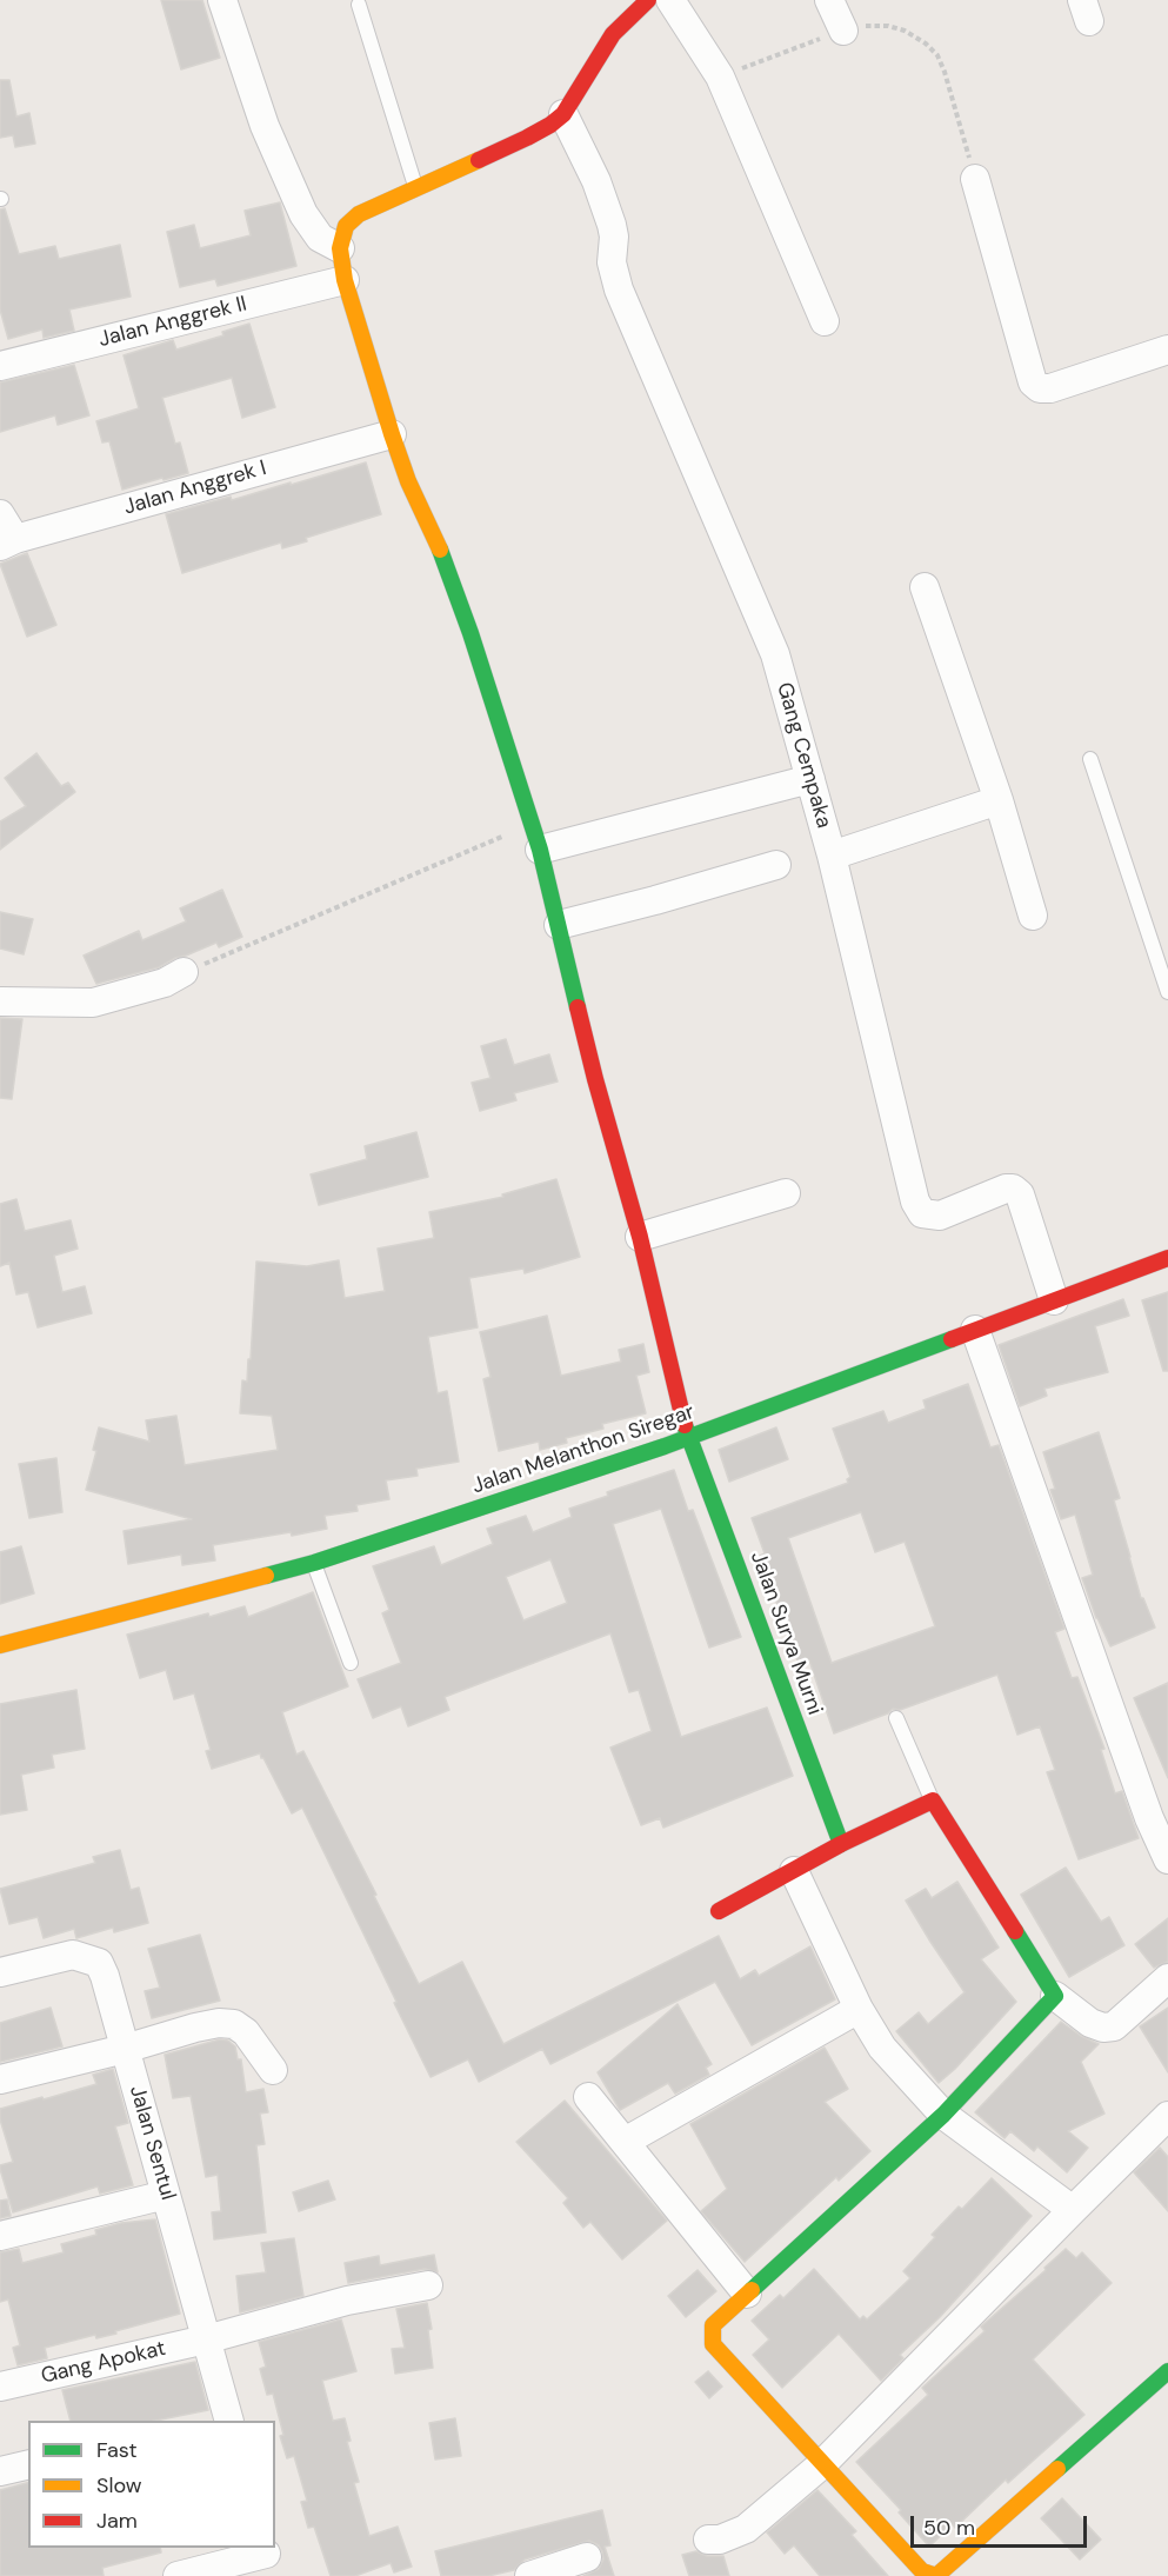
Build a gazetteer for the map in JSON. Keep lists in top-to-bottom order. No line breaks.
{"streets":{"street":["Jalan Anggrek II","Jalan Anggrek I","Gang Cempaka","Jalan Melanthon Siregar","Jalan Surya Murni","Jalan Sentul","Gang Apokat"]},"crossings":[["Jalan Anggrek II","Jalan Surya Murni"],["Jalan Anggrek I","Jalan Surya Murni"],["Gang Cempaka","Jalan Melanthon Siregar"],["Jalan Melanthon Siregar","Jalan Surya Murni"],["Jalan Sentul","Gang Apokat"]],"legend":["Fast","Slow","Jam"],"scale_bar":"50 m"}
